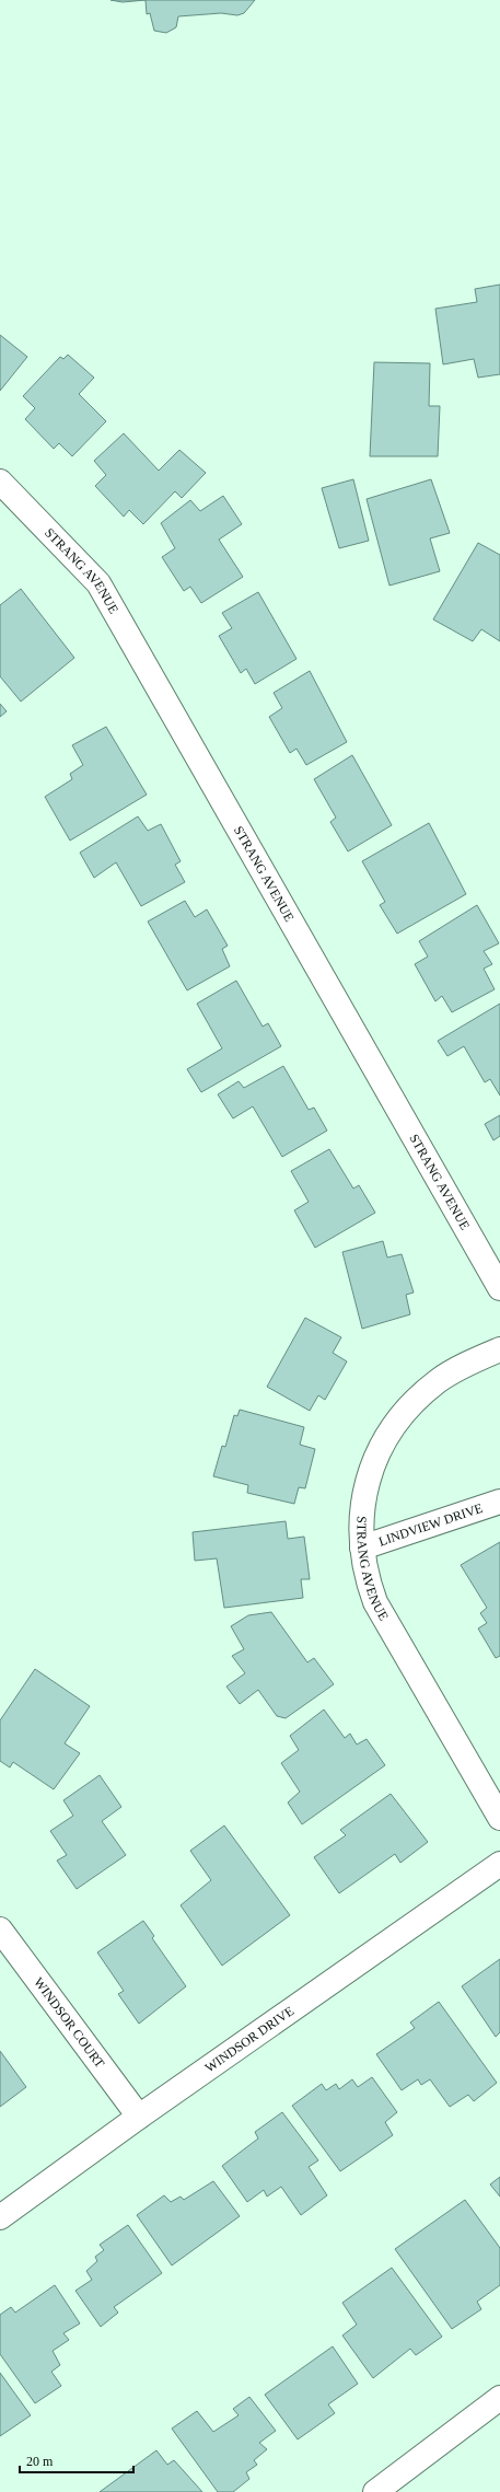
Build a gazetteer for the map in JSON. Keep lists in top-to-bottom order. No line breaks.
{"streets":{"street":["STRANG AVENUE","LINDVIEW DRIVE","WINDSOR COURT","WINDSOR DRIVE"]},"crossings":[["STRANG AVENUE","LINDVIEW DRIVE"],["WINDSOR COURT","WINDSOR DRIVE"]],"scale_bar":"20 m"}
